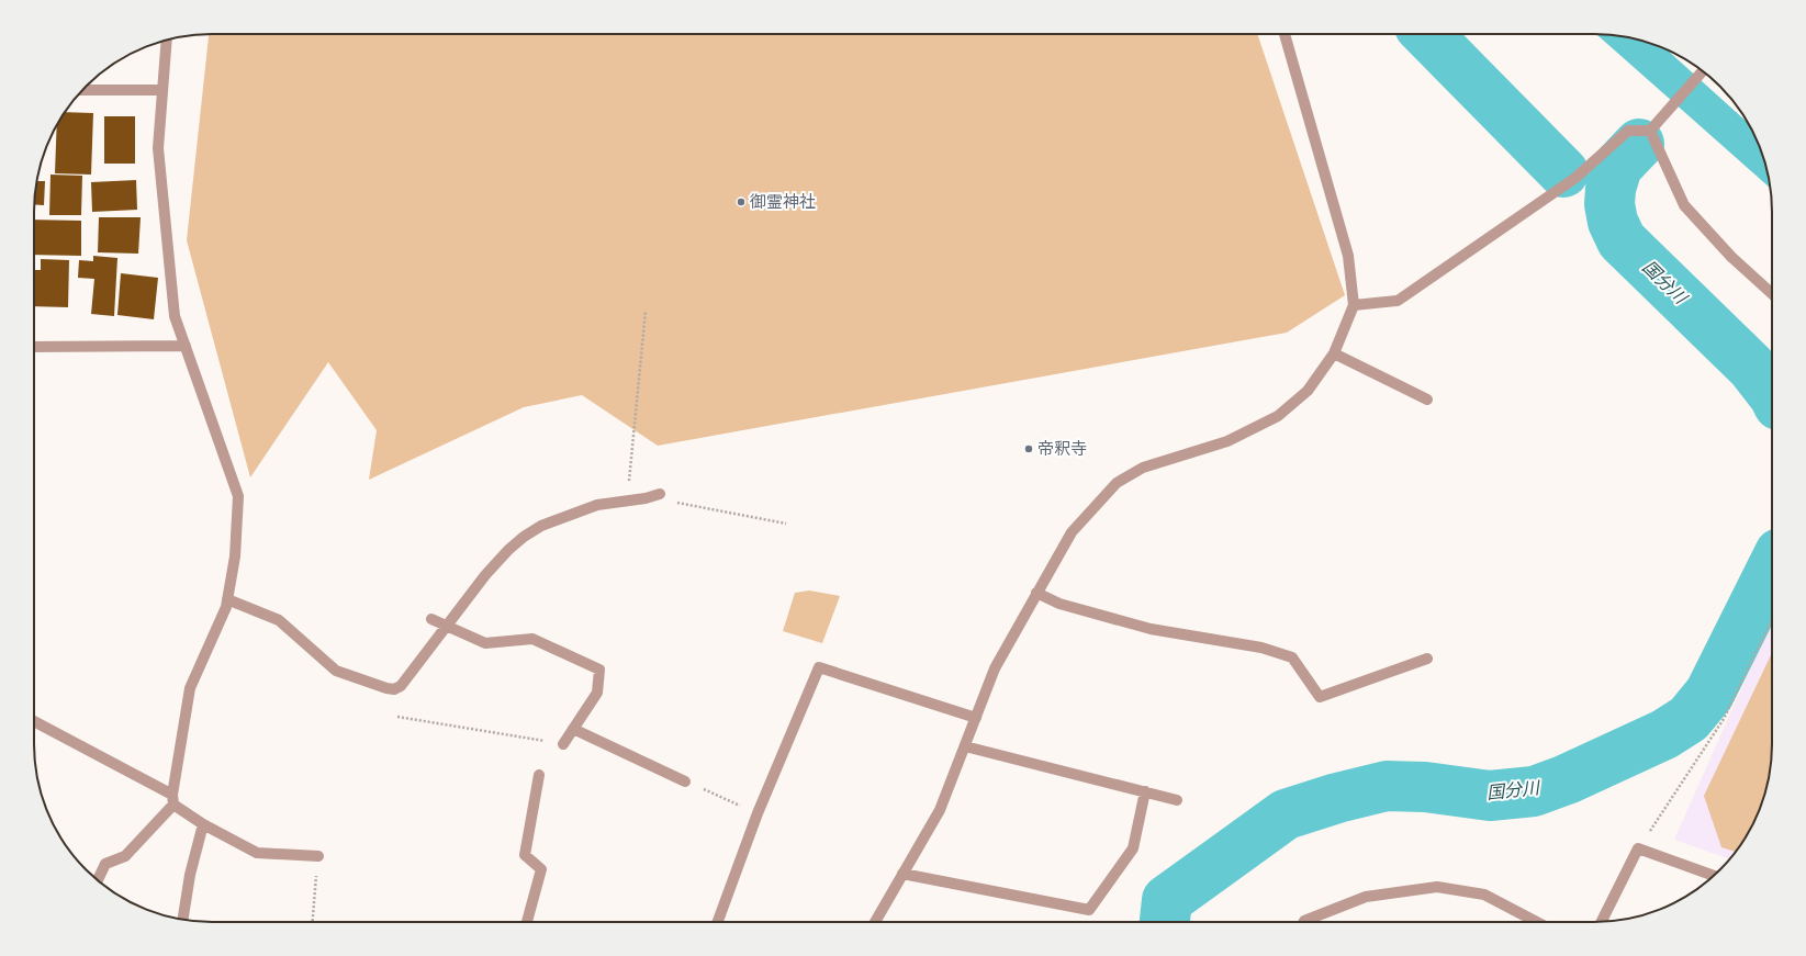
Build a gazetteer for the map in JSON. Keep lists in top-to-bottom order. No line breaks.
{"water":["国分川"],"places":["御霊神社","帝釈寺"]}
